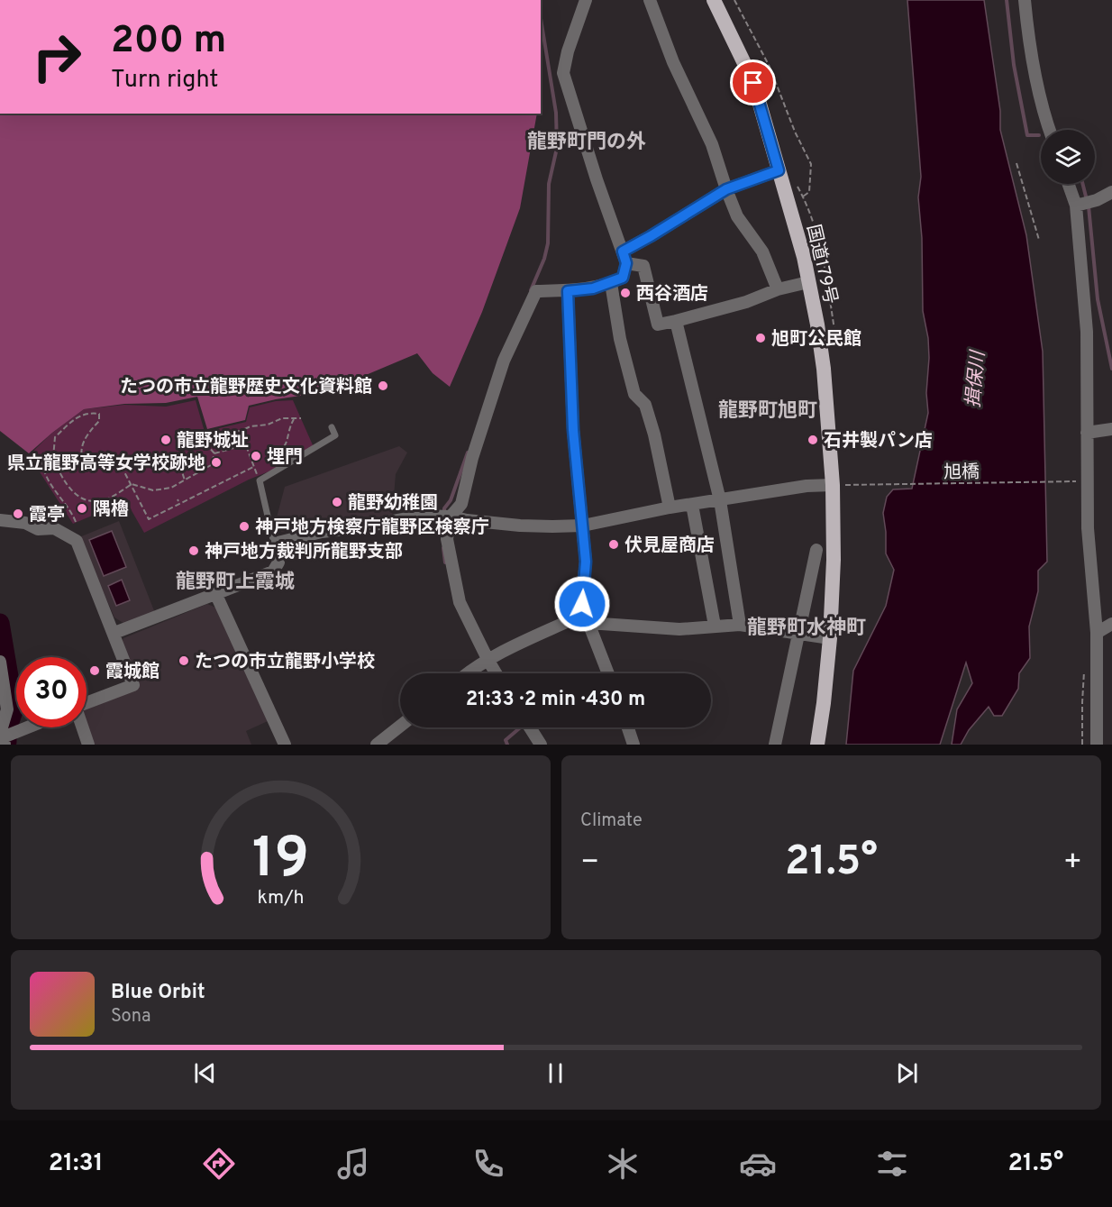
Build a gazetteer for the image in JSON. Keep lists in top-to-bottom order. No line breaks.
{"streets":{"highway":["国道179号"],"path":["旭橋"]},"crossings":[["国道179号","旭橋"]],"districts":["龍野町門の外","龍野町旭町","龍野町上霞城","龍野町水神町"],"water":["揖保川"],"places":["西谷酒店","旭町公民館","たつの市立龍野歴史文化資料館","龍野城址","石井製パン店","埋門","県立龍野高等女学校跡地","龍野幼稚園","隅櫓","霞亭","神戸地方検察庁龍野区検察庁","伏見屋商店","神戸地方裁判所龍野支部","たつの市立龍野小学校","霞城館"],"page":{"turn":["200 m","Turn right"],"limit":"30","trip":"21:33 · 2 min · 430 m","tile":"Climate","heat":["−","21.5°","+"],"song":["Blue Orbit","Sona"],"tabs":["21:31","21.5°"],"gauge":["19","km/h"]}}
